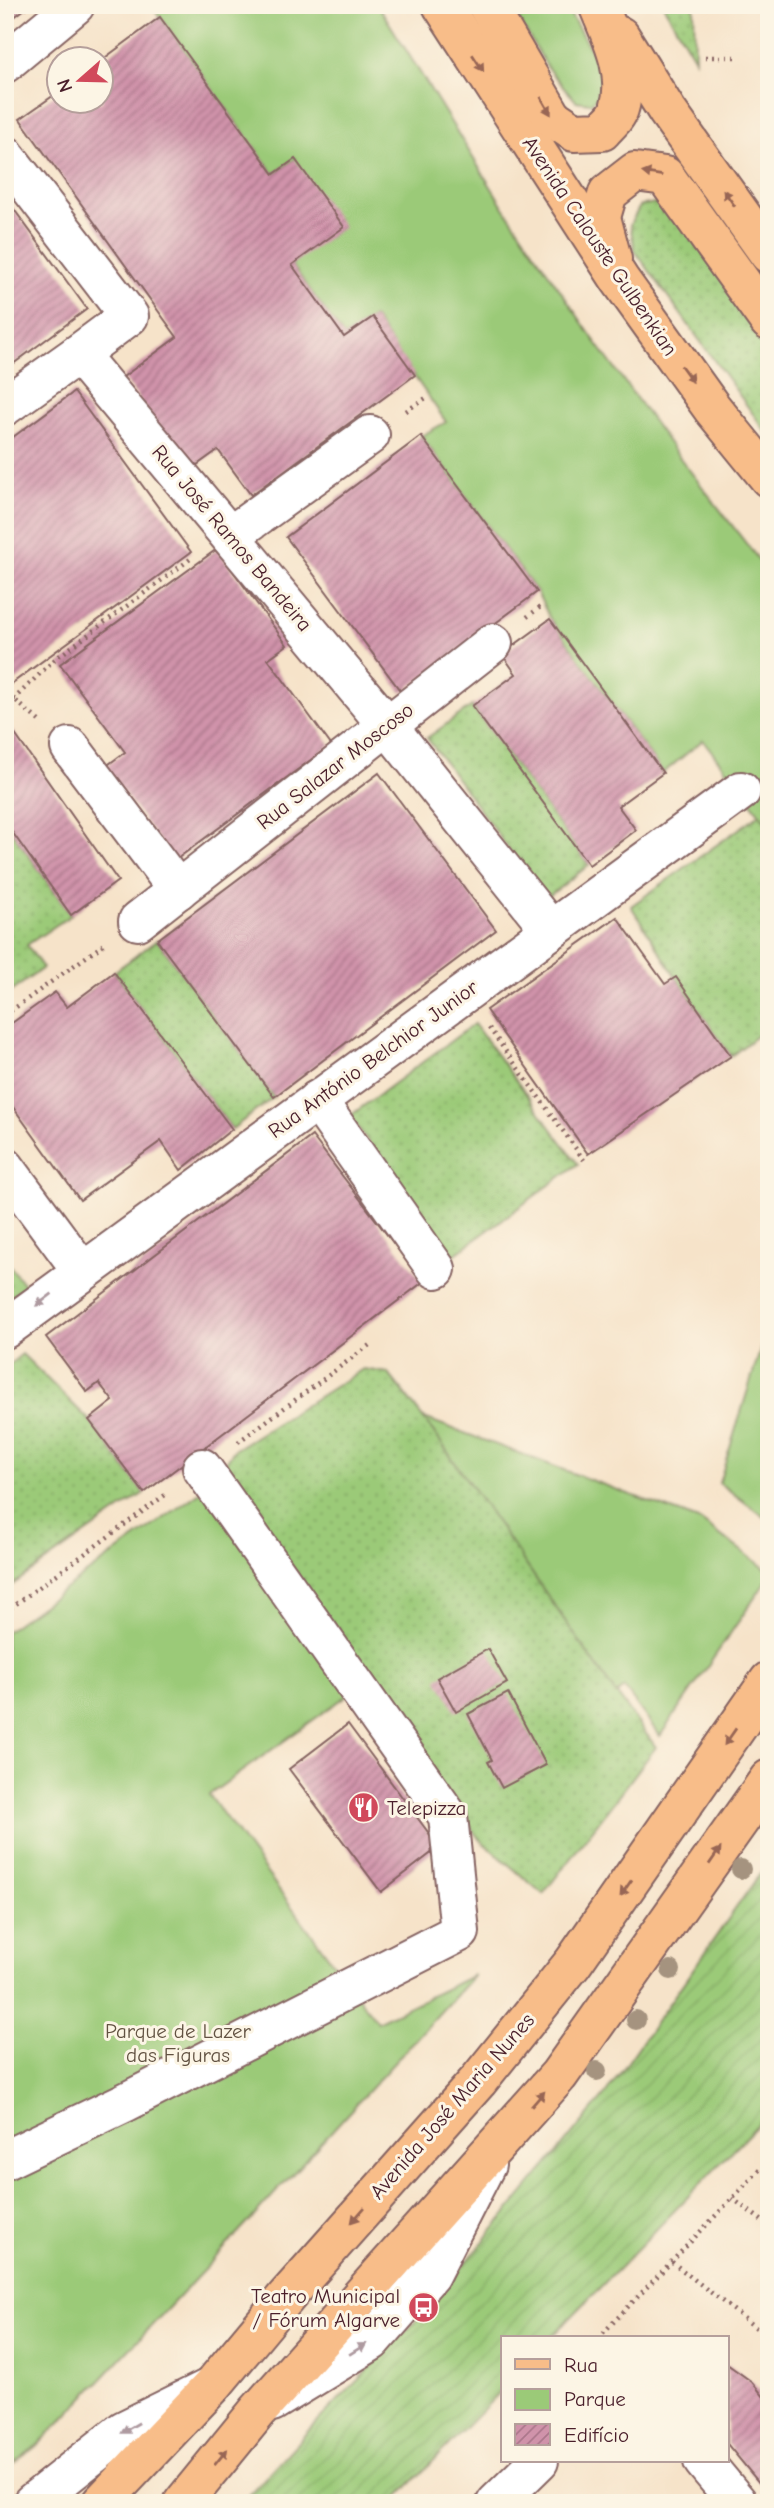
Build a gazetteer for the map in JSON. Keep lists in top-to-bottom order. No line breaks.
{"streets":{"main road":["Avenida Calouste Gulbenkian","Avenida José Maria Nunes"],"street":["Rua José Ramos Bandeira","Rua Salazar Moscoso","Rua António Belchior Junior"]},"crossings":[["Rua José Ramos Bandeira","Rua Salazar Moscoso"],["Rua José Ramos Bandeira","Rua António Belchior Junior"]],"parks":["Parque de Lazer das Figuras"],"places":{"restaurant":["Telepizza"],"bus stop":["Teatro Municipal / Fórum Algarve"]},"legend":["Rua","Parque","Edifício"],"north":"left"}
